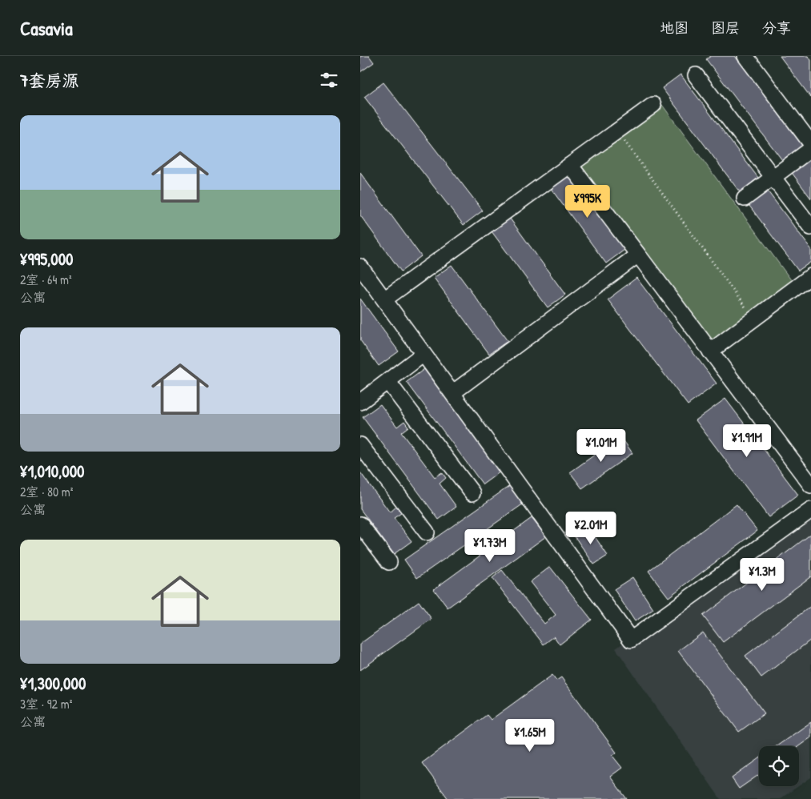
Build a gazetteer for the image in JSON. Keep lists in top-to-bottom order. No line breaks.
{"page":{"header":"Casavia","nav":["地图","图层","分享"],"heading":"7套房源","list":[{"name":"¥995,000","note":"2室 · 64 m² · 公寓"},{"name":"¥1,010,000","note":"2室 · 80 m² · 公寓"},{"name":"¥1,300,000","note":"3室 · 92 m² · 公寓"}],"price":["¥995K","¥1.91M","¥1.01M","¥2.01M","¥1.73M","¥1.3M","¥1.65M"]}}
